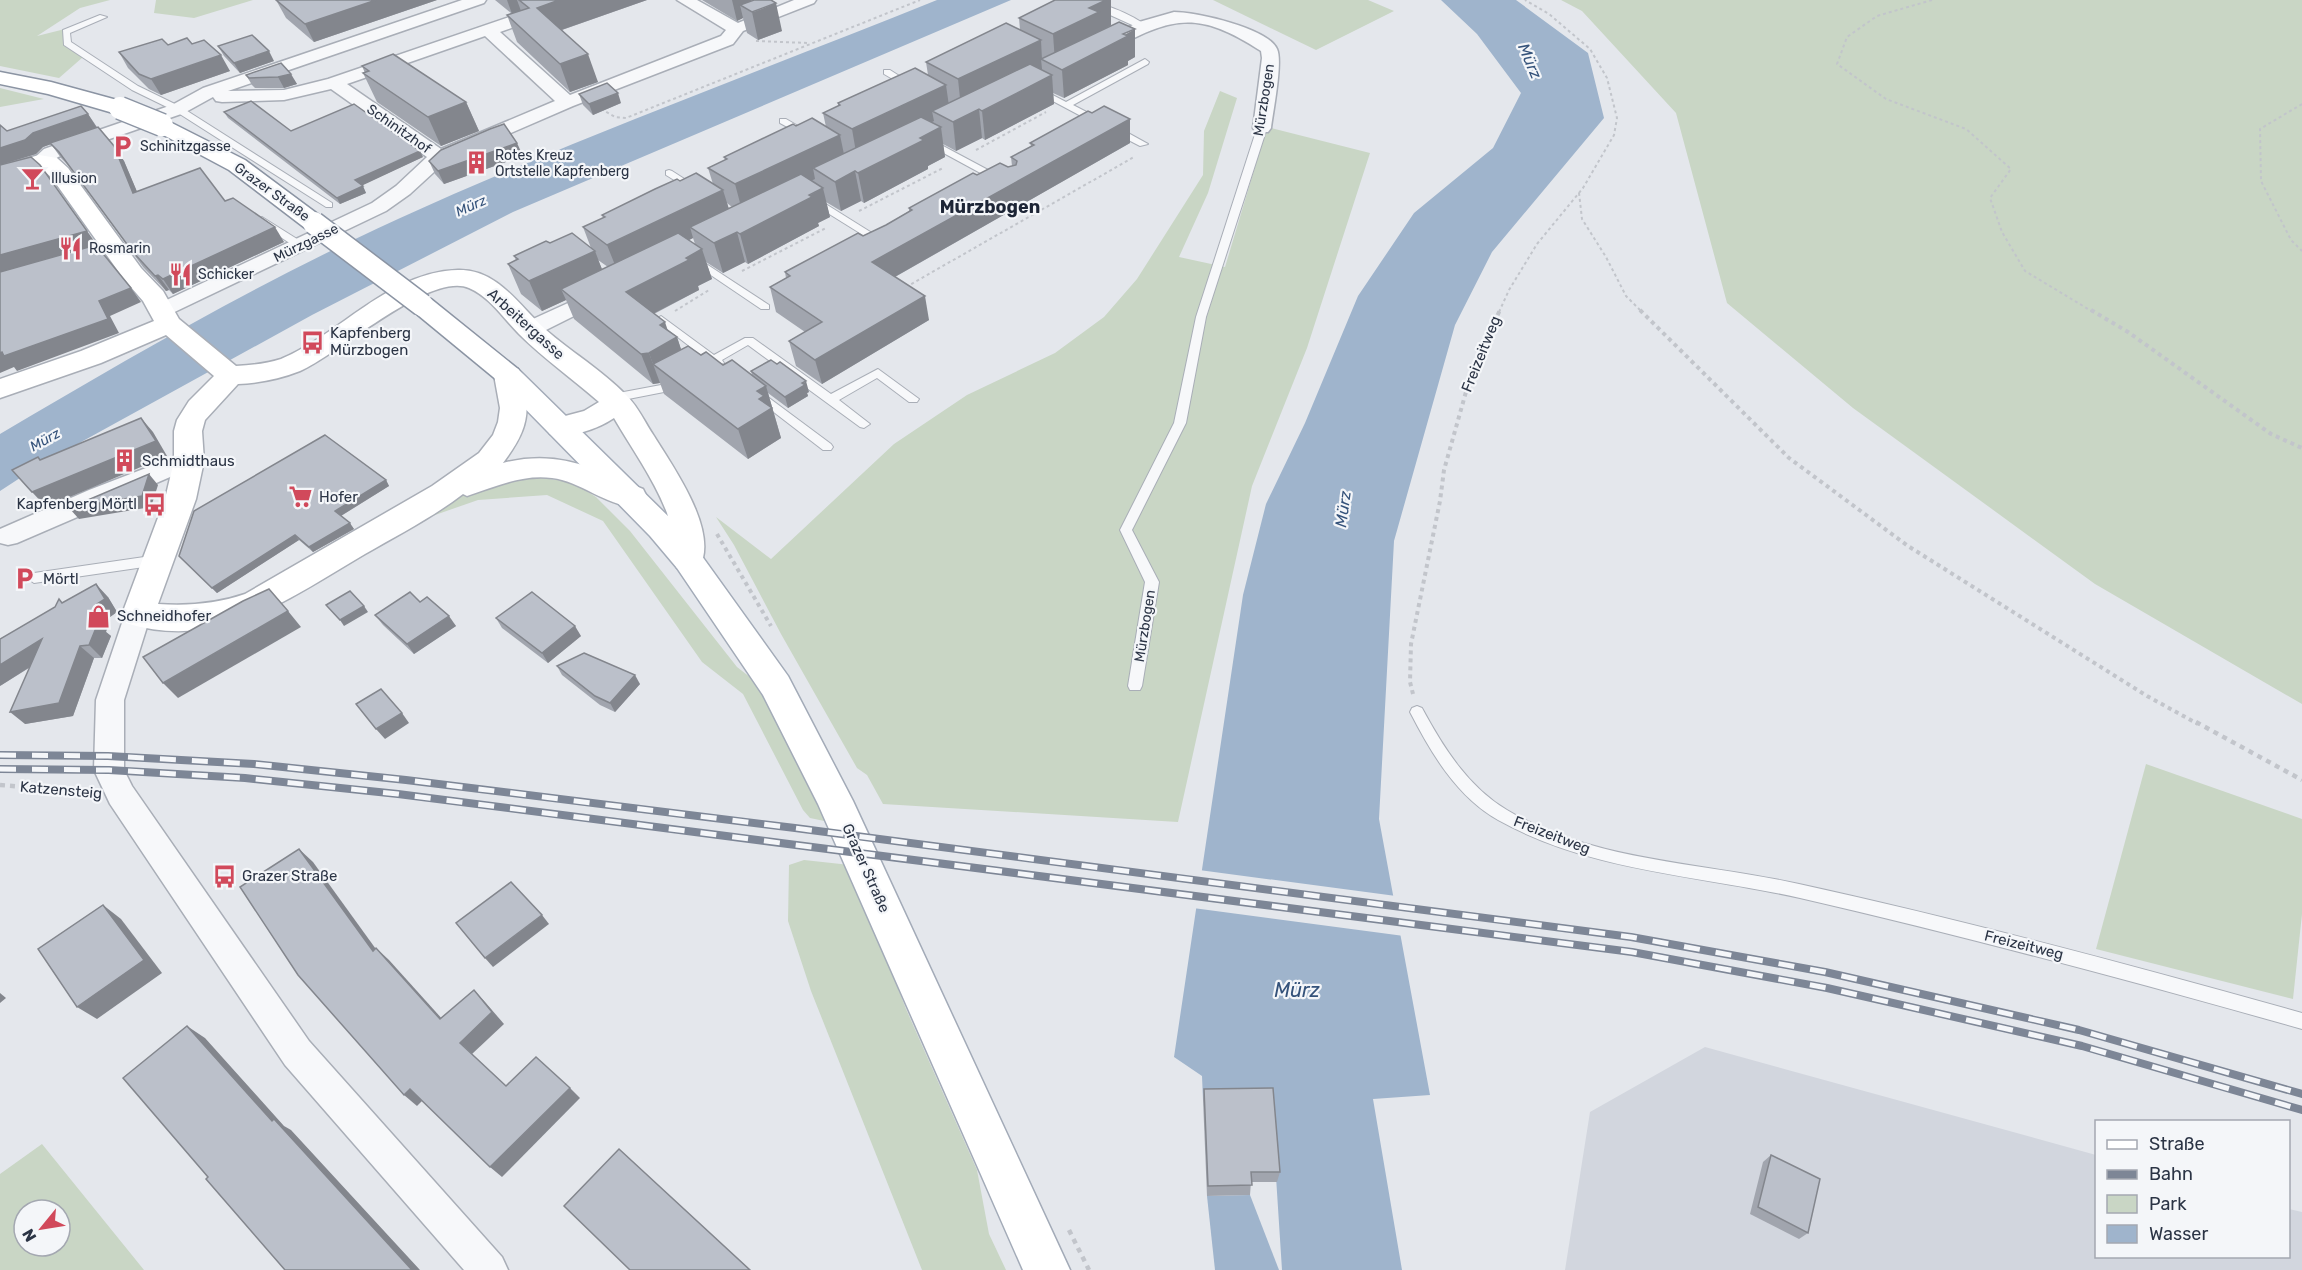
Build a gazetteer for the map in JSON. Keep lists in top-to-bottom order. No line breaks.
{"streets":{"main road":["Grazer Straße","Mürzgasse","Arbeitergasse"],"street":["Mürzbogen","Schinitzhof"],"lane":["Freizeitweg"],"path":["Katzensteig"]},"crossings":[["Schinitzhof","Mürzgasse"],["Grazer Straße","Arbeitergasse"]],"districts":["Mürzbogen"],"water":["Mürz"],"places":{"parking":["Schinitzgasse","Mörtl"],"building":["Rotes Kreuz Ortstelle Kapfenberg","Schmidthaus"],"bar":["Illusion"],"restaurant":["Rosmarin","Schicker"],"bus stop":["Kapfenberg Mürzbogen","Kapfenberg Mörtl","Grazer Straße"],"supermarket":["Hofer"],"shop":["Schneidhofer"]},"legend":["Straße","Bahn","Park","Wasser"],"north":"bottom left"}
